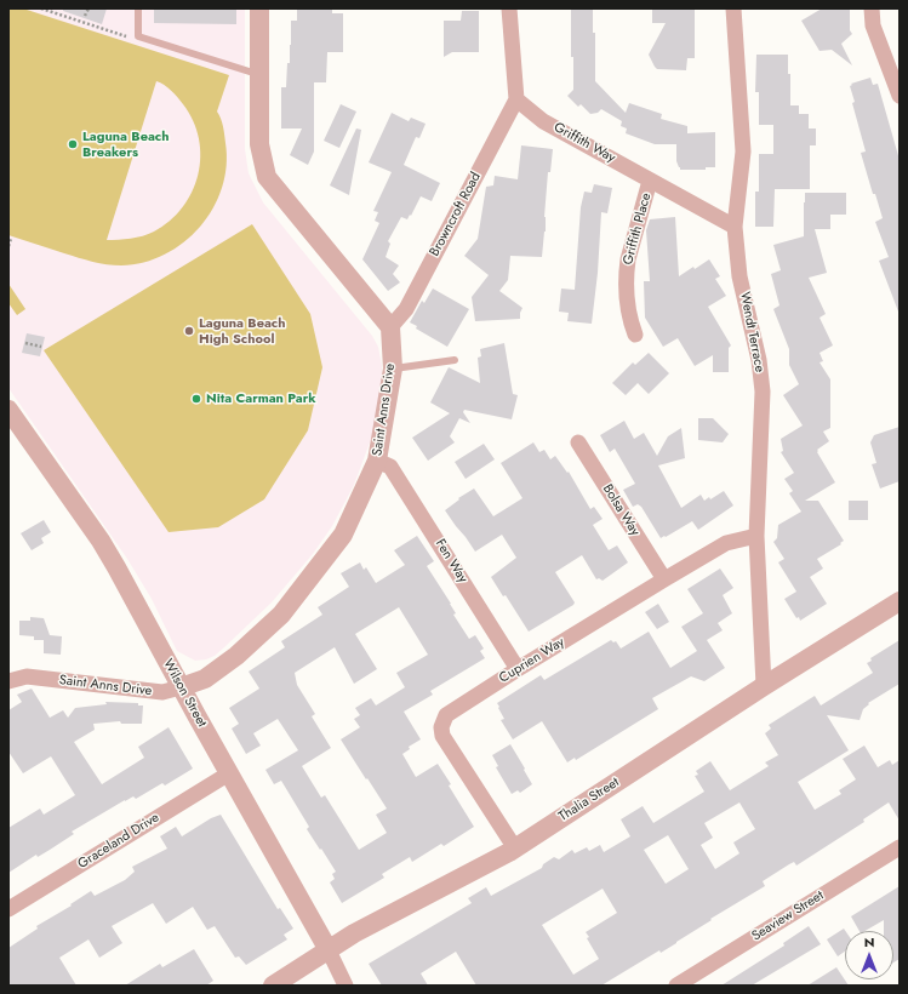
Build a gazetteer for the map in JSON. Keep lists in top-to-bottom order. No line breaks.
{"streets":{"street":["Griffith Way","Browncroft Road","Griffith Place","Wendt Terrace","Saint Anns Drive","Bolsa Way","Fen Way","Cuprien Way","Wilson Street","Thalia Street","Graceland Drive","Seaview Street"]},"crossings":[["Griffith Way","Browncroft Road"],["Griffith Way","Griffith Place"],["Griffith Way","Wendt Terrace"],["Browncroft Road","Saint Anns Drive"],["Wendt Terrace","Cuprien Way"],["Wendt Terrace","Thalia Street"],["Saint Anns Drive","Fen Way"],["Saint Anns Drive","Wilson Street"],["Bolsa Way","Cuprien Way"],["Fen Way","Cuprien Way"],["Cuprien Way","Thalia Street"],["Wilson Street","Thalia Street"],["Wilson Street","Graceland Drive"]],"places":["Laguna Beach Breakers","Laguna Beach High School","Nita Carman Park"],"north":"top"}
